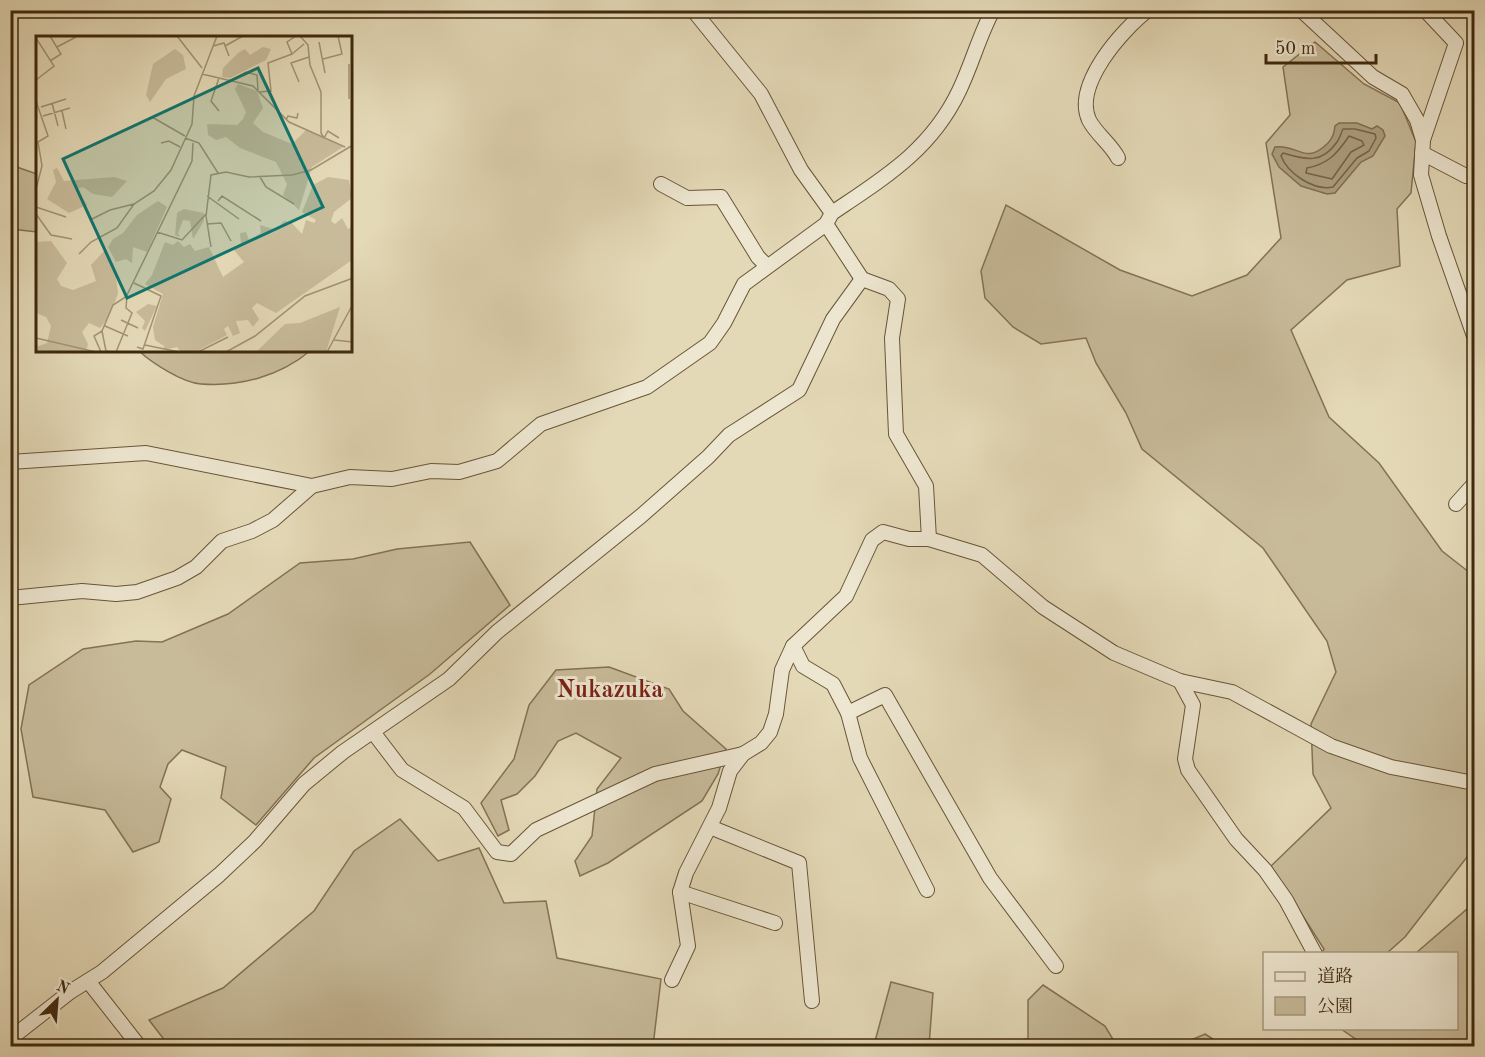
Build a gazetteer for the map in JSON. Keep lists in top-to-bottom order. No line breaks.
{"districts":["Nukazuka"],"legend":["道路","公園"],"scale_bar":"50 m","north":"top right"}
